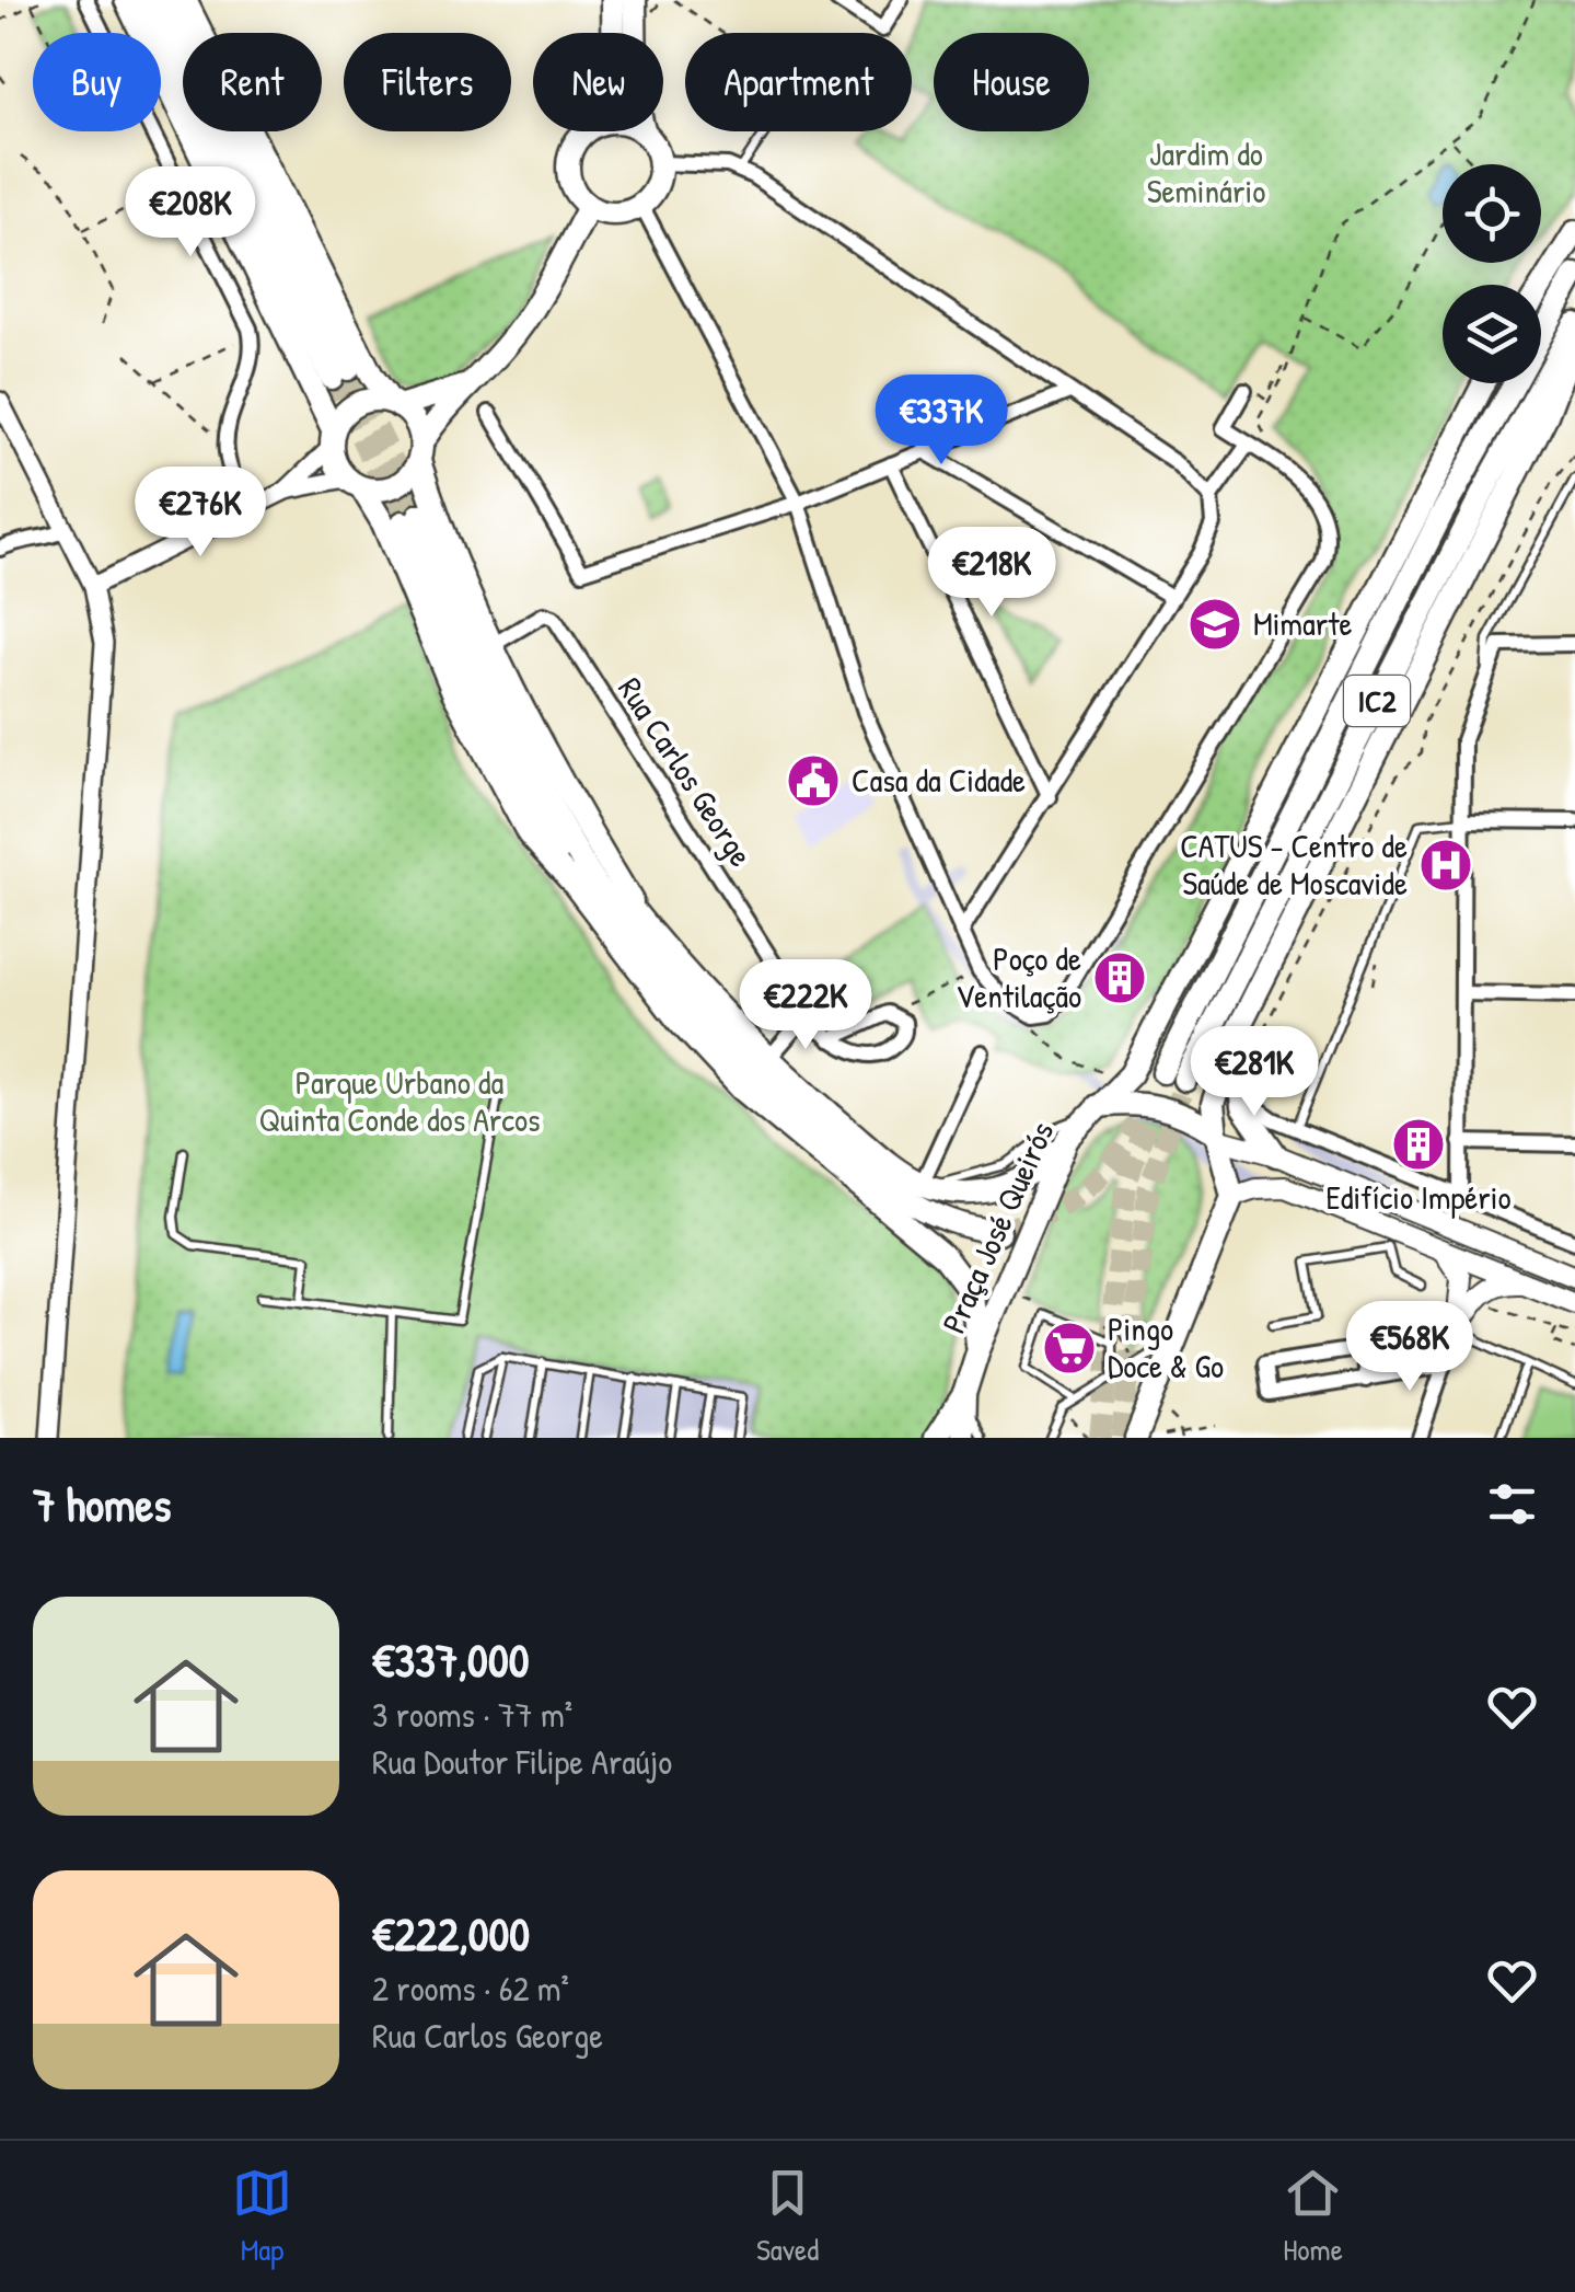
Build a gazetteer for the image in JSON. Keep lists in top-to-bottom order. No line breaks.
{"streets":{"main road":["IC2","Praça José Queirós"],"street":["Rua Carlos George"]},"parks":["Jardim do Seminário","Parque Urbano da Quinta Conde dos Arcos"],"places":{"school or university":["Mimarte"],"public building":["Casa da Cidade"],"hospital":["CATUS - Centro de Saúde de Moscavide"],"building":["Poço de Ventilação","Edifício Império"],"supermarket":["Pingo Doce & Go"]},"page":{"chip":["Buy","Rent","Filters","New","Apartment","House"],"price":["€208K","€337K","€276K","€218K","€222K","€281K","€568K"],"heading":"7 homes","list":[{"name":"€337,000","note":"3 rooms · 77 m² · Rua Doutor Filipe Araújo"},{"name":"€222,000","note":"2 rooms · 62 m² · Rua Carlos George"}],"tabs":["Map","Saved","Home"]}}
